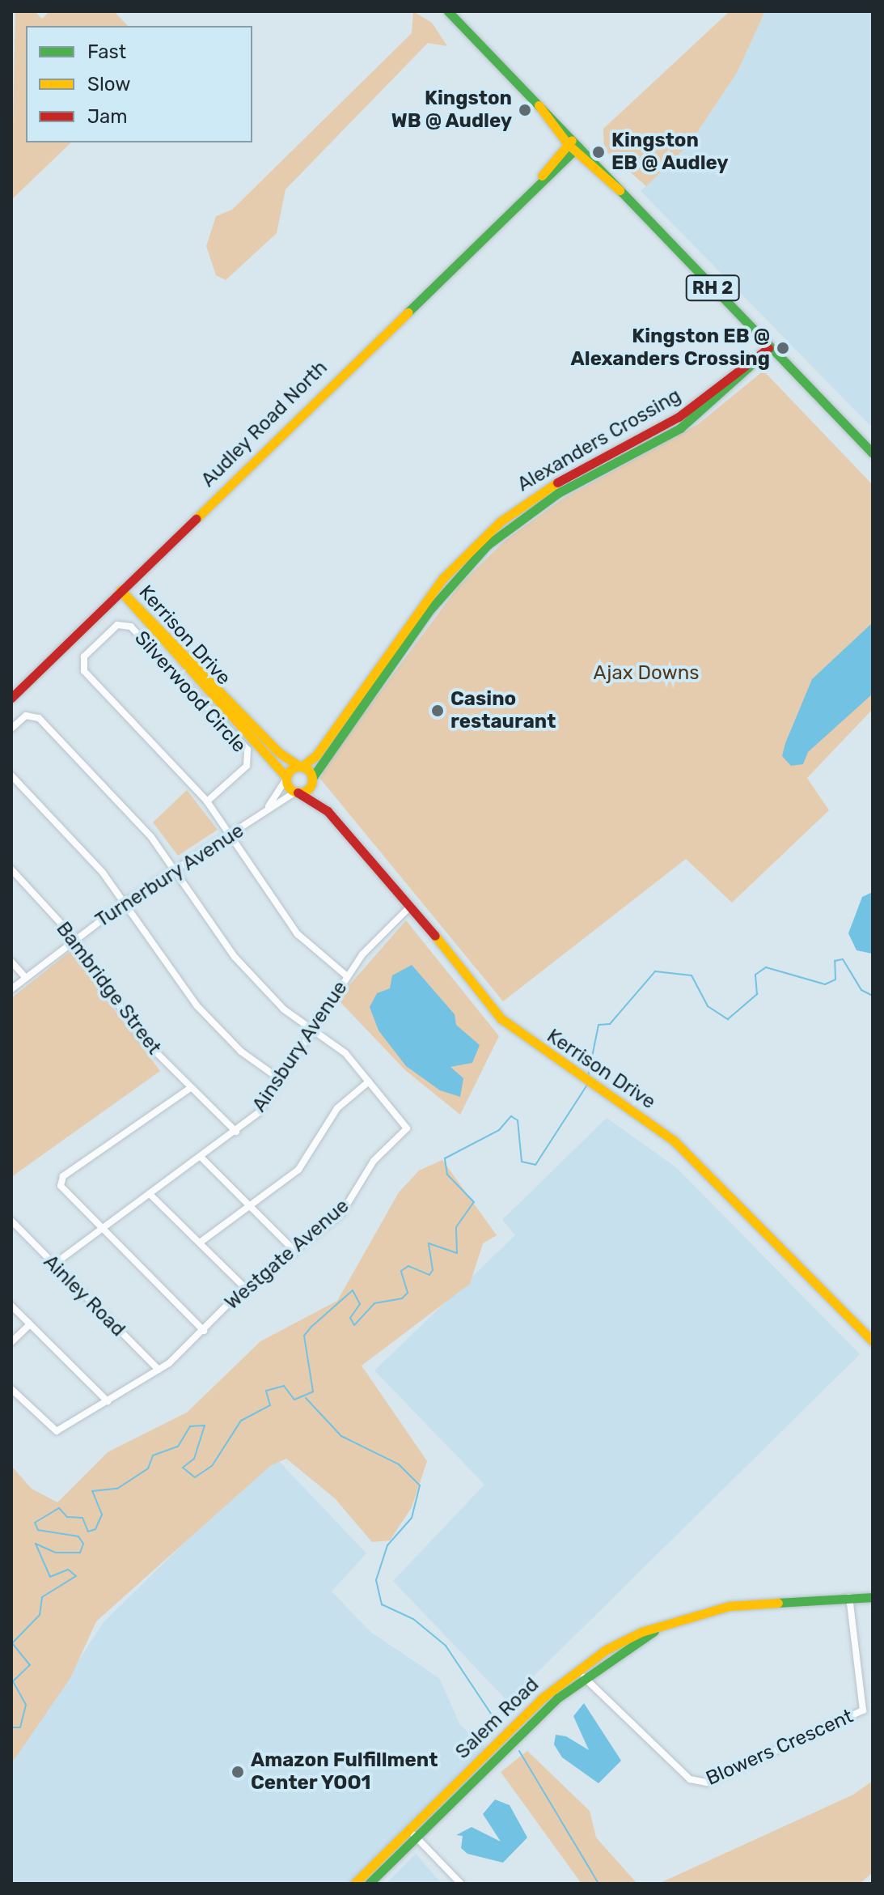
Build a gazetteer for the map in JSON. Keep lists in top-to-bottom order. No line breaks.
{"streets":{"street":["RH 2","Audley Road North","Alexanders Crossing","Kerrison Drive","Silverwood Circle","Turnerbury Avenue","Bambridge Street","Ainsbury Avenue","Westgate Avenue","Ainley Road","Salem Road","Blowers Crescent"]},"crossings":[["RH 2","Audley Road North"],["RH 2","Alexanders Crossing"],["Audley Road North","Kerrison Drive"],["Alexanders Crossing","Kerrison Drive"],["Alexanders Crossing","Turnerbury Avenue"],["Kerrison Drive","Turnerbury Avenue"],["Kerrison Drive","Ainsbury Avenue"],["Silverwood Circle","Turnerbury Avenue"],["Silverwood Circle","Ainsbury Avenue"],["Turnerbury Avenue","Bambridge Street"],["Turnerbury Avenue","Westgate Avenue"],["Bambridge Street","Ainsbury Avenue"],["Ainsbury Avenue","Westgate Avenue"],["Ainsbury Avenue","Ainley Road"],["Westgate Avenue","Ainley Road"],["Salem Road","Blowers Crescent"]],"parks":["Ajax Downs"],"places":["Kingston WB @ Audley","Kingston EB @ Audley","Kingston EB @ Alexanders Crossing","Casino restaurant","Amazon Fulfillment Center YOO1"],"legend":["Fast","Slow","Jam"]}
